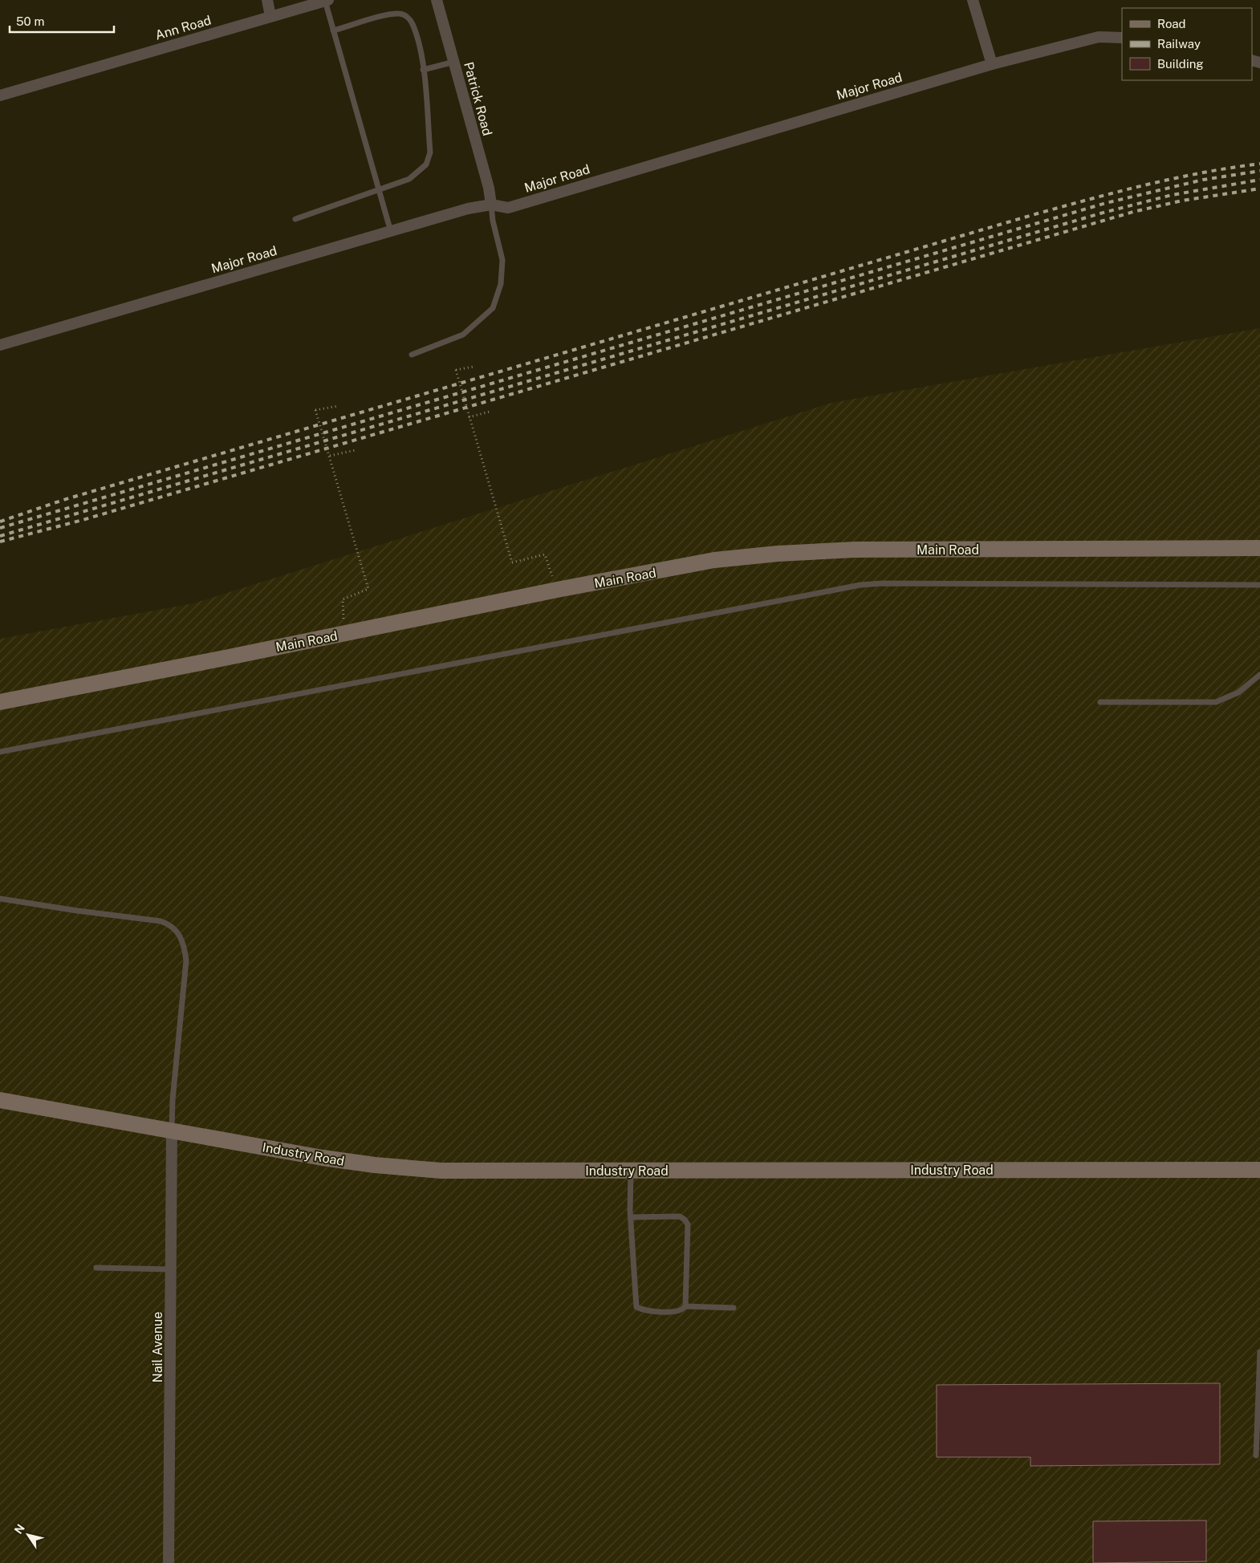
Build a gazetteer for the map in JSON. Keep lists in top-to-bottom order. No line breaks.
{"streets":{"main road":["Main Road","Industry Road"],"street":["Ann Road","Major Road","Patrick Road","Nail Avenue"]},"crossings":[["Major Road","Patrick Road"],["Industry Road","Nail Avenue"]],"legend":["Road","Railway","Building"],"scale_bar":"50 m","north":"top left"}
